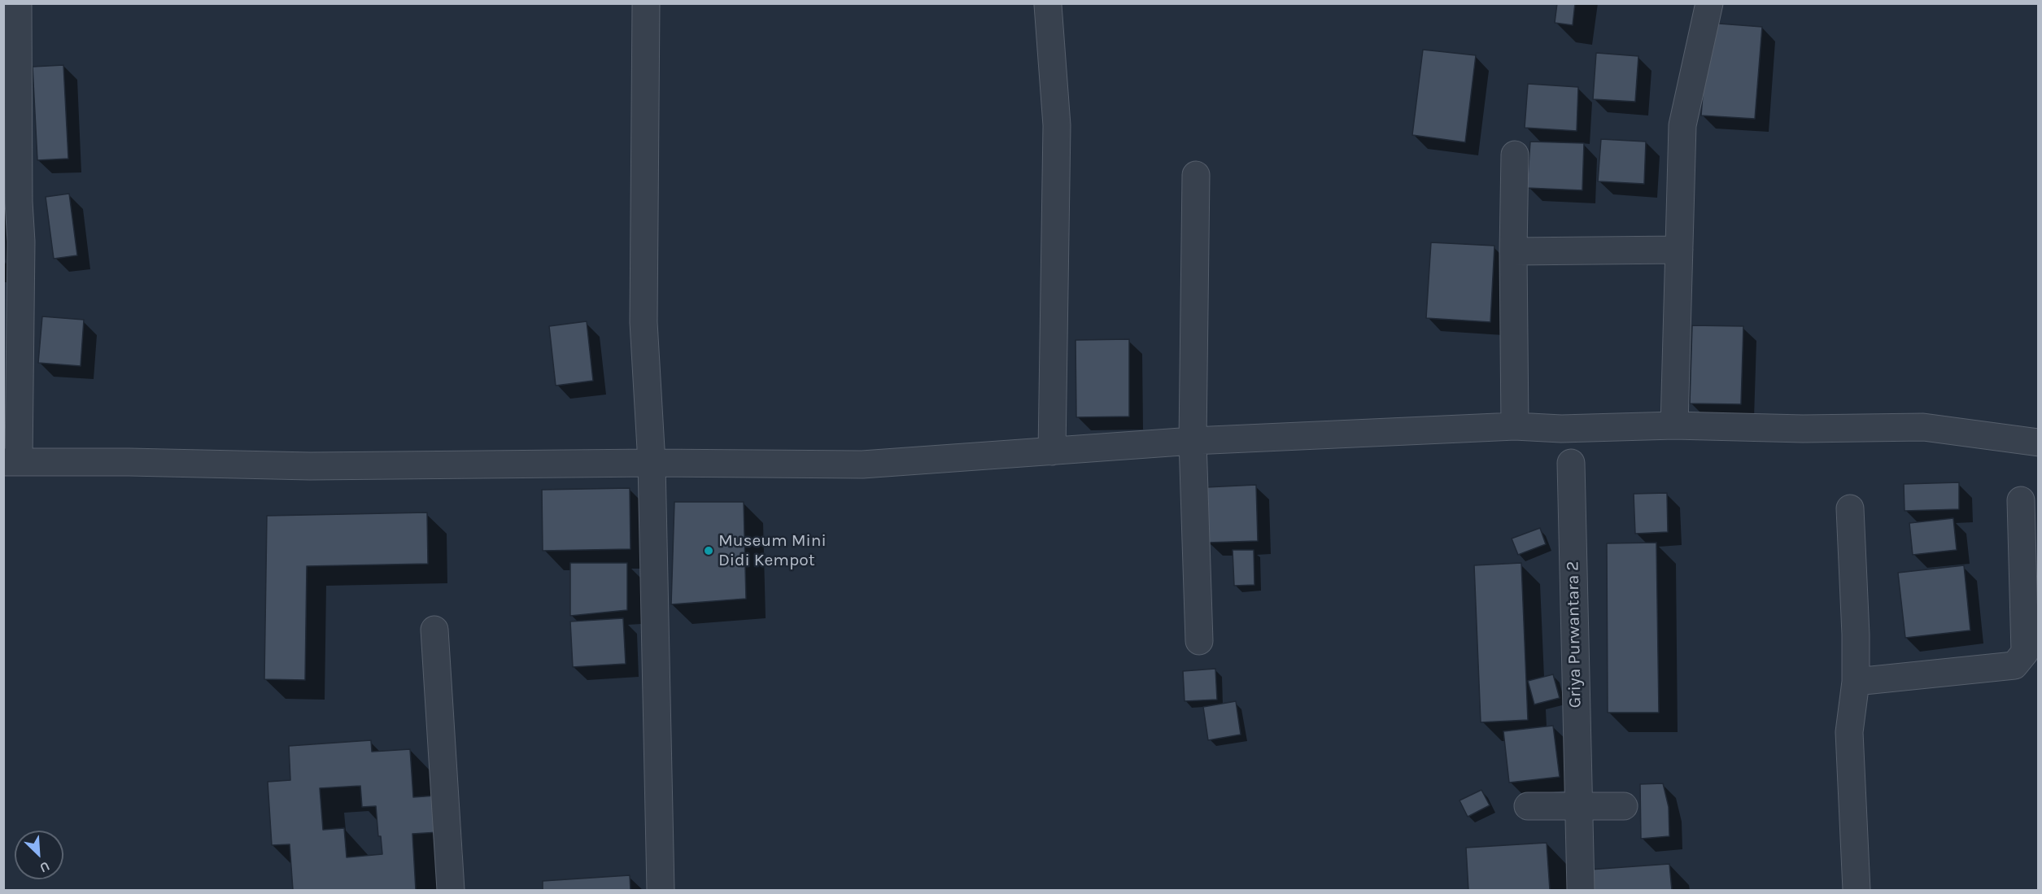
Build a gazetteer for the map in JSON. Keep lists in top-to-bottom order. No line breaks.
{"streets":{"street":["Griya Purwantara 2"]},"places":["Museum Mini Didi Kempot"],"north":"bottom right"}
